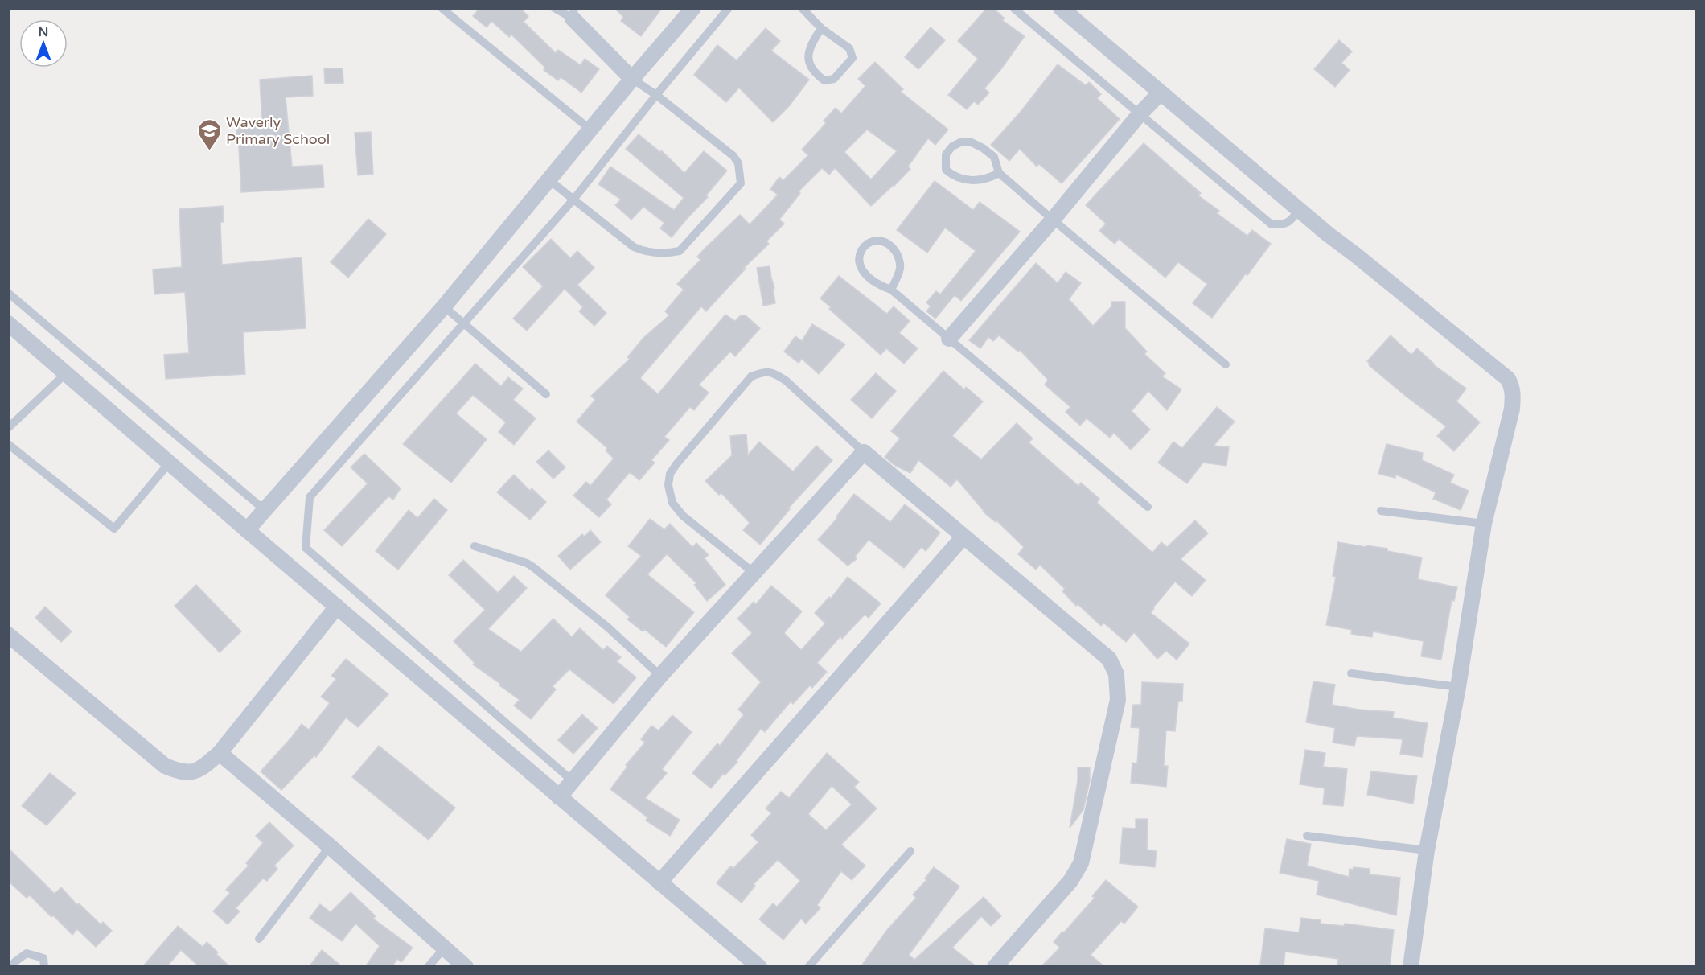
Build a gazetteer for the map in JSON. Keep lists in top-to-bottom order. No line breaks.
{"places":{"school or university":["Waverly Primary School"]},"north":"top"}
